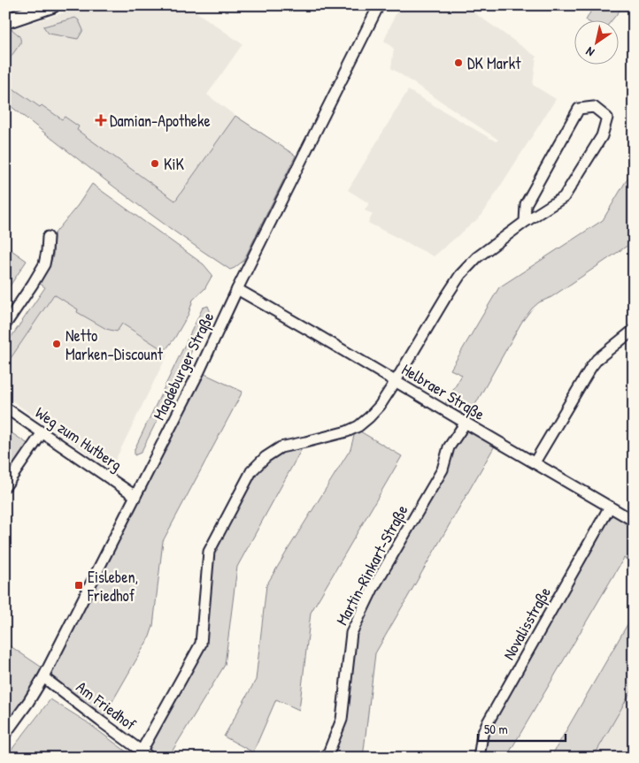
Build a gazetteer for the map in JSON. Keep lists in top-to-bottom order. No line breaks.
{"streets":{"street":["Magdeburger Straße","Helbraer Straße","Weg zum Hutberg","Martin-Rinkart-Straße","Novalisstraße","Am Friedhof"]},"crossings":[["Magdeburger Straße","Helbraer Straße"],["Magdeburger Straße","Weg zum Hutberg"],["Magdeburger Straße","Am Friedhof"],["Helbraer Straße","Martin-Rinkart-Straße"],["Helbraer Straße","Novalisstraße"]],"places":{"other":["DK Markt","KiK","Netto Marken-Discount"],"health":["Damian-Apotheke"],"transit":["Eisleben, Friedhof"]},"scale_bar":"50 m","north":"bottom left"}
